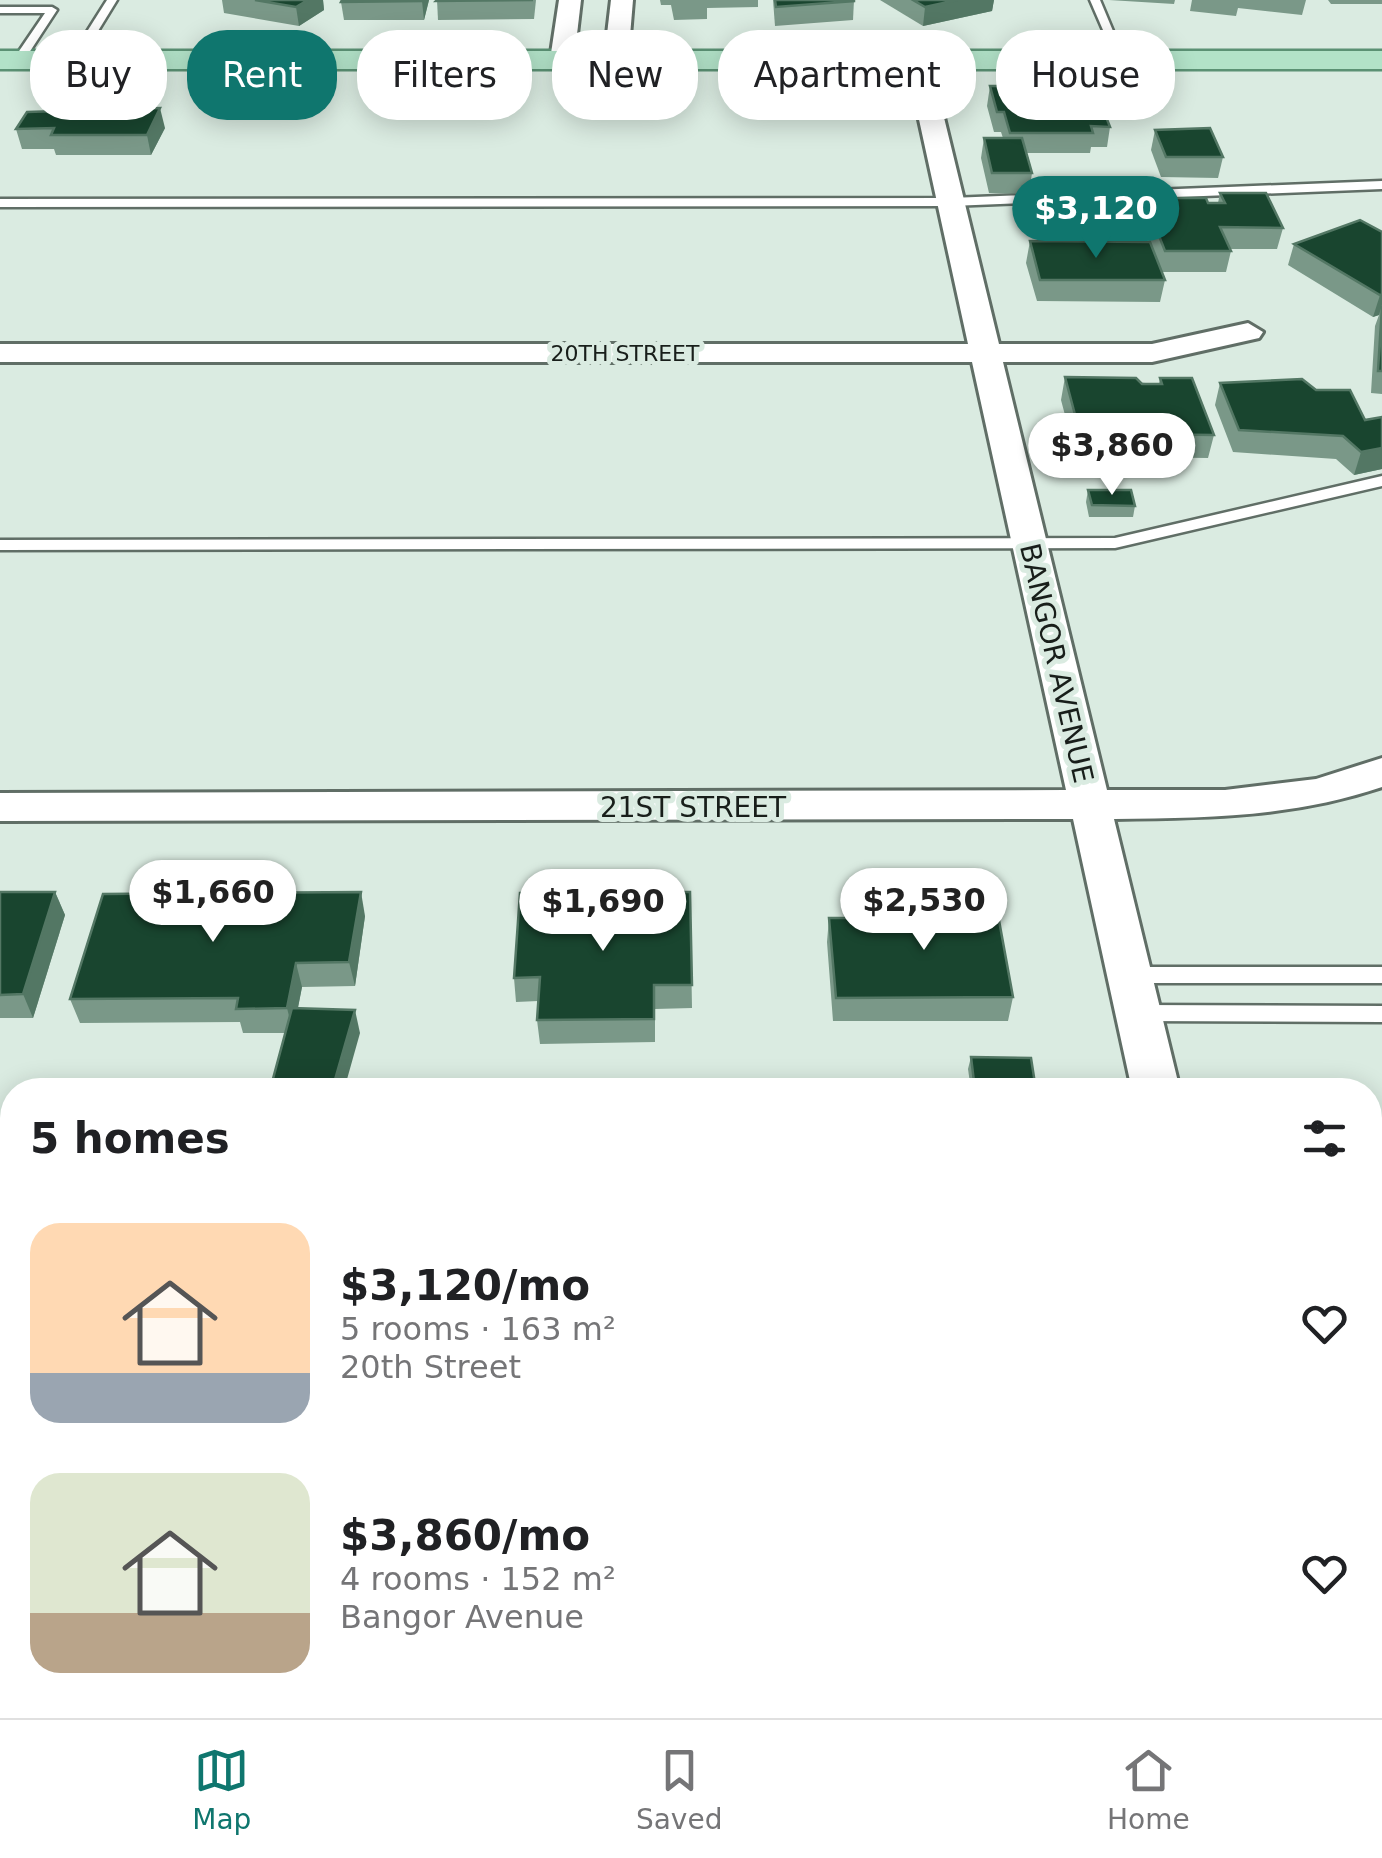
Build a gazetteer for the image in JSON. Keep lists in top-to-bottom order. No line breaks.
{"streets":{"street":["20TH STREET","BANGOR AVENUE","21ST STREET"]},"crossings":[["20TH STREET","BANGOR AVENUE"],["BANGOR AVENUE","21ST STREET"]],"page":{"chip":["Buy","Rent","Filters","New","Apartment","House"],"price":["$3,120","$3,860","$1,660","$2,530","$1,690"],"heading":"5 homes","list":[{"name":"$3,120/mo","note":"5 rooms · 163 m² · 20th Street"},{"name":"$3,860/mo","note":"4 rooms · 152 m² · Bangor Avenue"}],"tabs":["Map","Saved","Home"]}}
